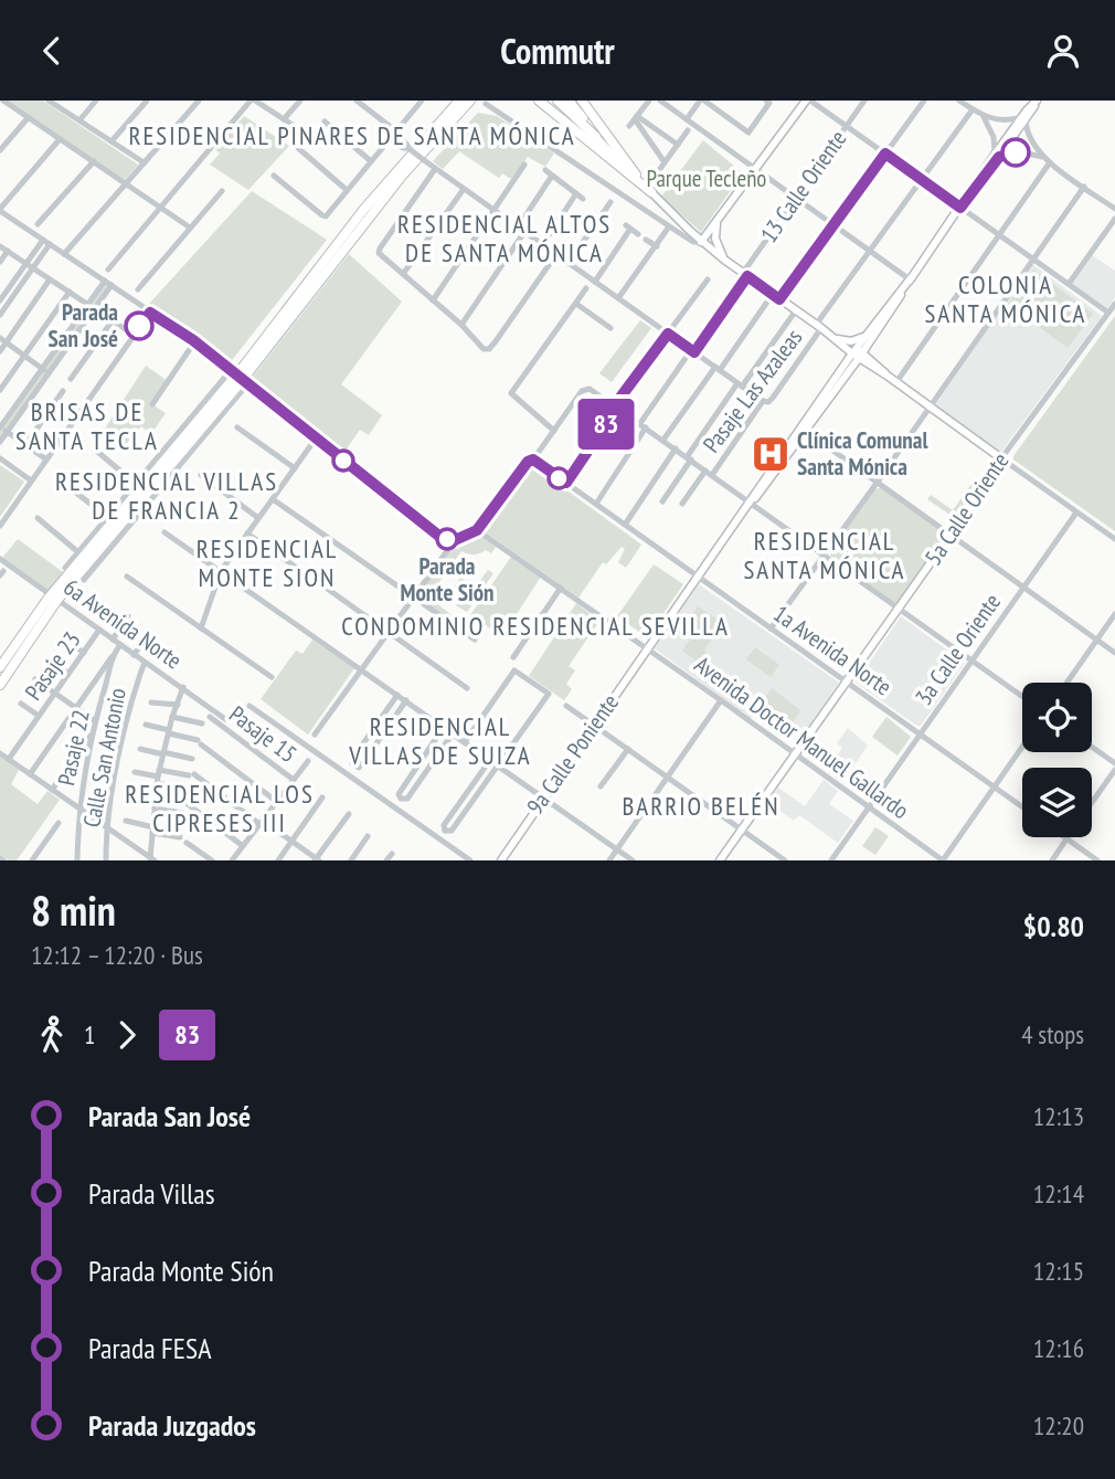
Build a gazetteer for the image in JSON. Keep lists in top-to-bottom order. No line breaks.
{"streets":{"main road":["13 Calle Oriente","5a Calle Oriente","9a Calle Poniente"],"street":["Pasaje Las Azaleas","6a Avenida Norte","3a Calle Oriente","1a Avenida Norte","Pasaje 23","Pasaje 15","Avenida Doctor Manuel Gallardo","Pasaje 22","Calle San Antonio"]},"crossings":[["13 Calle Oriente","1a Avenida Norte"],["5a Calle Oriente","1a Avenida Norte"],["5a Calle Oriente","Avenida Doctor Manuel Gallardo"],["6a Avenida Norte","Pasaje 23"],["6a Avenida Norte","Pasaje 22"],["6a Avenida Norte","Calle San Antonio"],["3a Calle Oriente","1a Avenida Norte"],["3a Calle Oriente","Avenida Doctor Manuel Gallardo"],["1a Avenida Norte","9a Calle Poniente"],["Avenida Doctor Manuel Gallardo","9a Calle Poniente"]],"districts":["RESIDENCIAL PINARES DE SANTA MÓNICA","RESIDENCIAL ALTOS DE SANTA MÓNICA","COLONIA SANTA MÓNICA","BRISAS DE SANTA TECLA","RESIDENCIAL VILLAS DE FRANCIA 2","RESIDENCIAL SANTA MÓNICA","RESIDENCIAL MONTE SION","CONDOMINIO RESIDENCIAL SEVILLA","RESIDENCIAL VILLAS DE SUIZA","RESIDENCIAL LOS CIPRESES III","BARRIO BELÉN"],"parks":["Parque Tecleño"],"places":{"other":["Parada San José","Parada Monte Sión"],"hospital":["Clínica Comunal Santa Mónica"]},"lines":["bus line 83"],"page":{"header":"Commutr","on_map":"83","heading":["8 min","12:12 – 12:20 · Bus","$0.80"],"legs":["1","83","4 stops"],"list":[{"name":"Parada San José","value":"12:13"},{"name":"Parada Villas","value":"12:14"},{"name":"Parada Monte Sión","value":"12:15"},{"name":"Parada FESA","value":"12:16"},{"name":"Parada Juzgados","value":"12:20"}]}}
